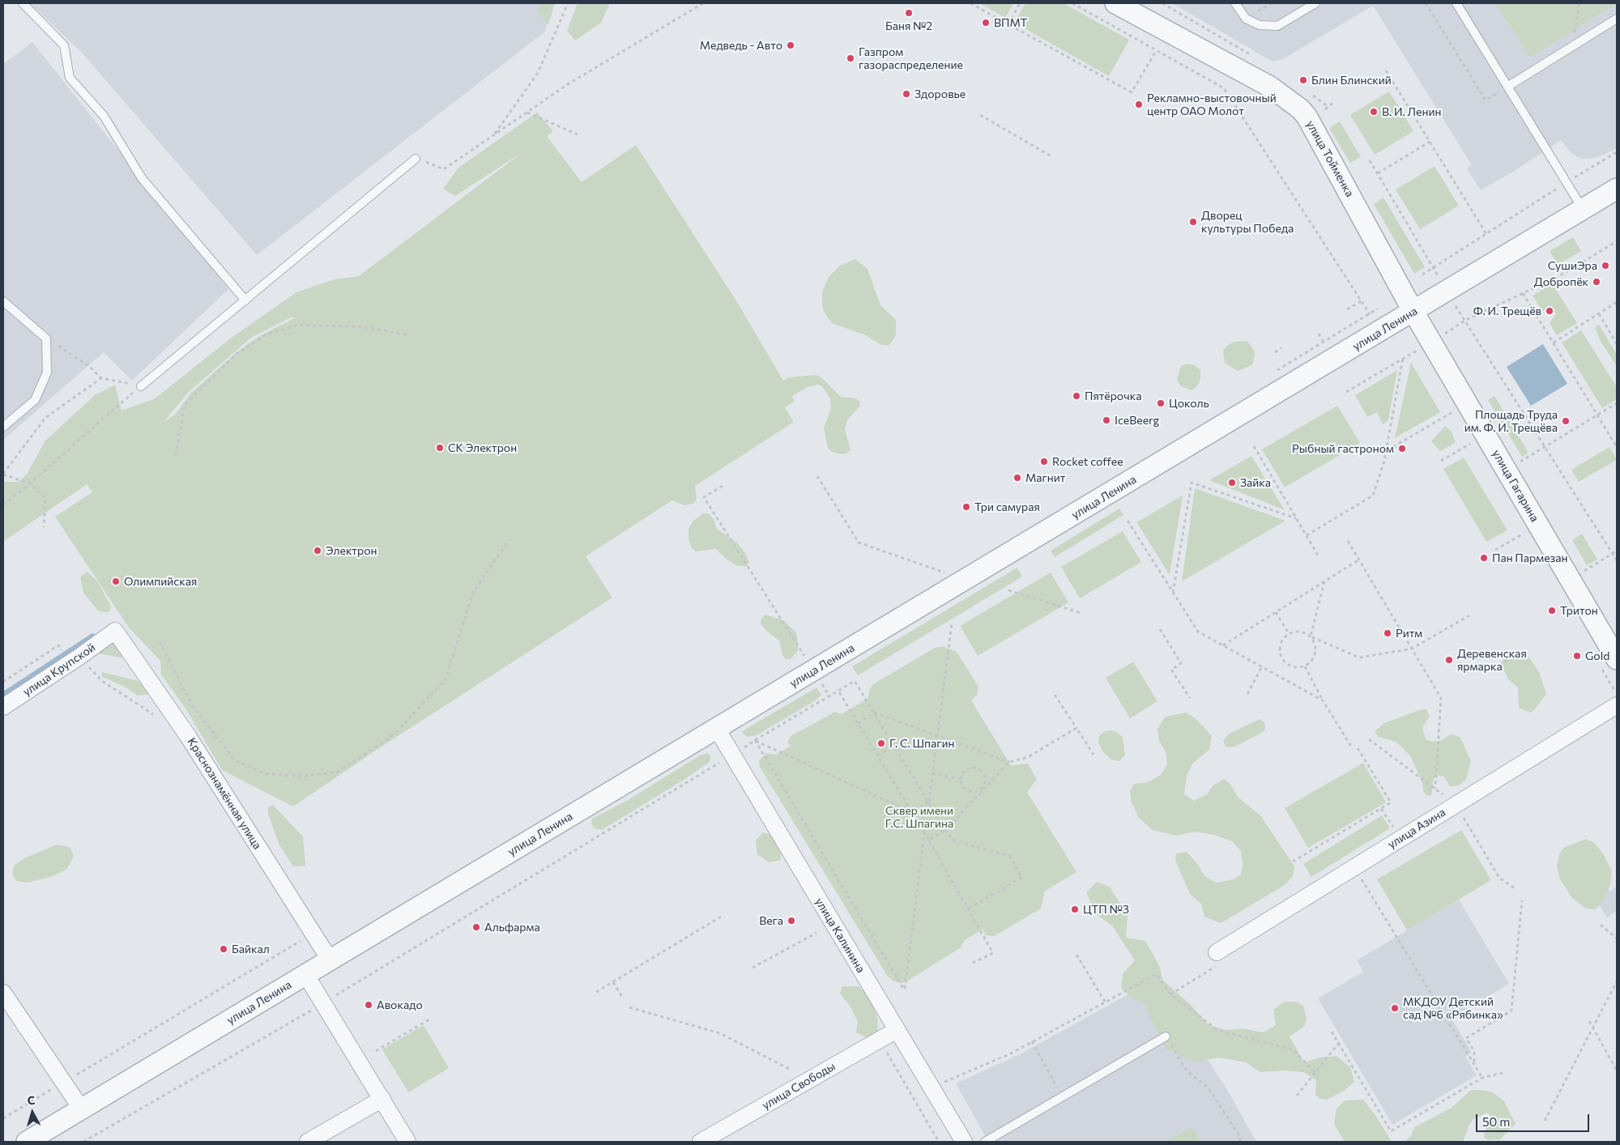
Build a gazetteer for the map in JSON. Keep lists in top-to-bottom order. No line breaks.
{"streets":{"street":["улица Тойменка","улица Ленина","улица Гагарина","улица Крупской","Краснознамённая улица","улица Азина","улица Калинина","улица Свободы"]},"crossings":[["улица Тойменка","улица Ленина"],["улица Тойменка","улица Гагарина"],["улица Ленина","улица Гагарина"],["улица Ленина","Краснознамённая улица"],["улица Ленина","улица Калинина"],["улица Крупской","Краснознамённая улица"],["улица Калинина","улица Свободы"]],"parks":["Сквер имени Г.С. Шпагина"],"places":["Баня №2","ВПМТ","Медведь - Авто","Газпром газораспределение","Блин Блинский","Здоровье","Рекламно-выстовочный центр ОАО Молот","В. И. Ленин","Дворец культуры Победа","СушиЭра","Добропёк","Ф. И. Трещёв","Пятёрочка","Цоколь","IceBeerg","Площадь Труда им. Ф. И. Трещёва","СК Электрон","Рыбный гастроном","Rocket coffee","Магнит","Зайка","Три самурая","Электрон","Пан Пармезан","Олимпийская","Тритон","Ритм","Gold","Деревенская ярмарка","Г. С. Шпагин","ЦТП №3","Вега","Альфарма","Байкал","Авокадо","МКДОУ Детский сад №6 «Рябинка»"],"scale_bar":"50 m","north":"top"}
